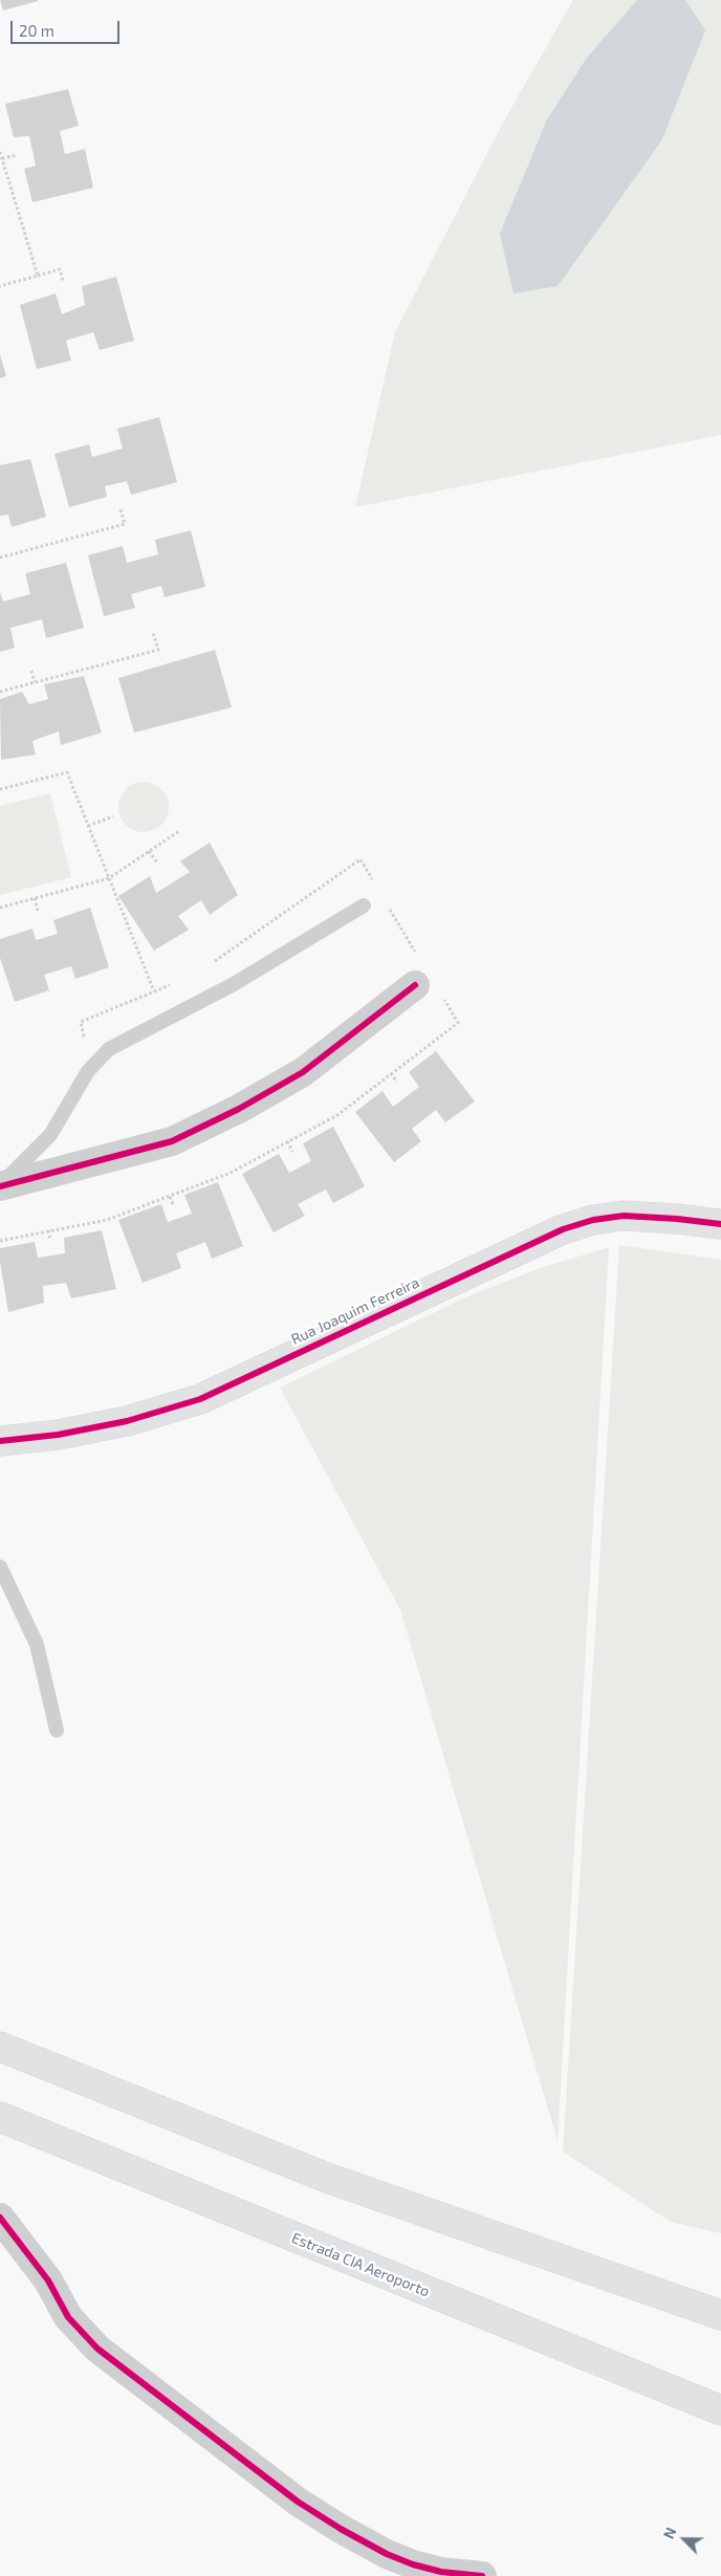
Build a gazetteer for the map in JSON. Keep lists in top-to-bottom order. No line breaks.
{"streets":{"main road":["Rua Joaquim Ferreira","Estrada CIA Aeroporto"]},"scale_bar":"20 m","north":"top left"}
